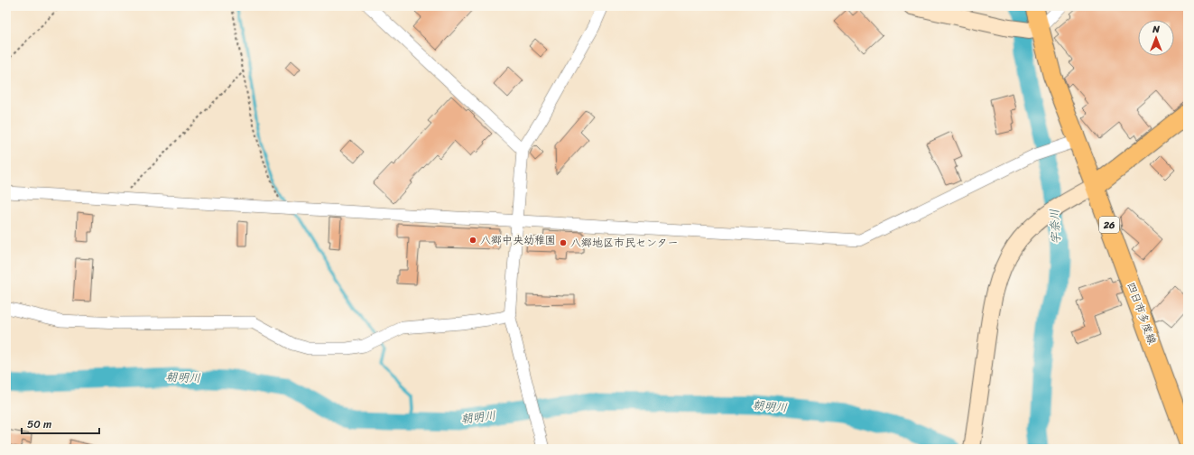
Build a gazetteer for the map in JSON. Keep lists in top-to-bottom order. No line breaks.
{"streets":{"main road":["26","四日市多度線"]},"water":["宇奈川","朝明川"],"places":["八郷中央幼稚園","八郷地区市民センター"],"scale_bar":"50 m","north":"top"}
